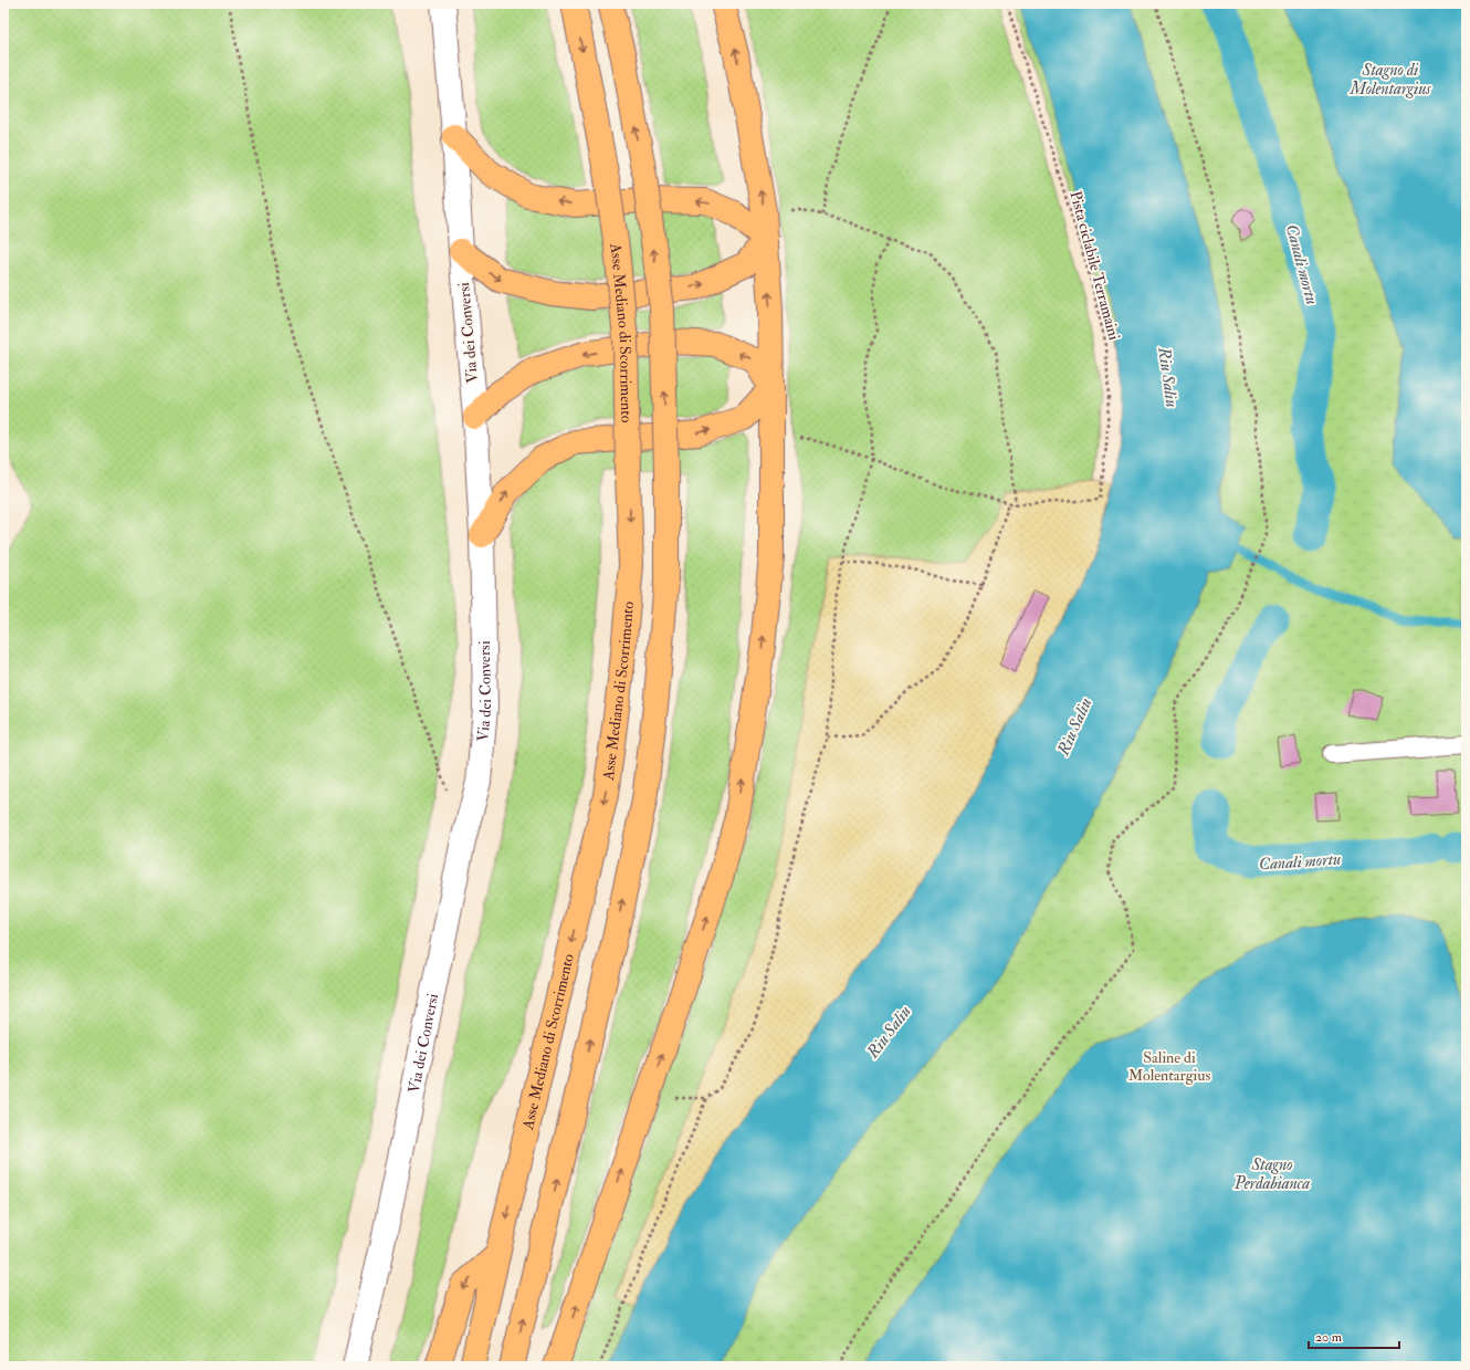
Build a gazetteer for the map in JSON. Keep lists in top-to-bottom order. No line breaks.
{"streets":{"highway":["Asse Mediano di Scorrimento"],"street":["Via dei Conversi"],"path":["Pista ciclabile Terramaini"]},"water":["Stagno di Molentargius","Canali mortu","Riu Saliu","Stagno Perdabianca"],"parks":["Saline di Molentargius"],"scale_bar":"20 m"}
